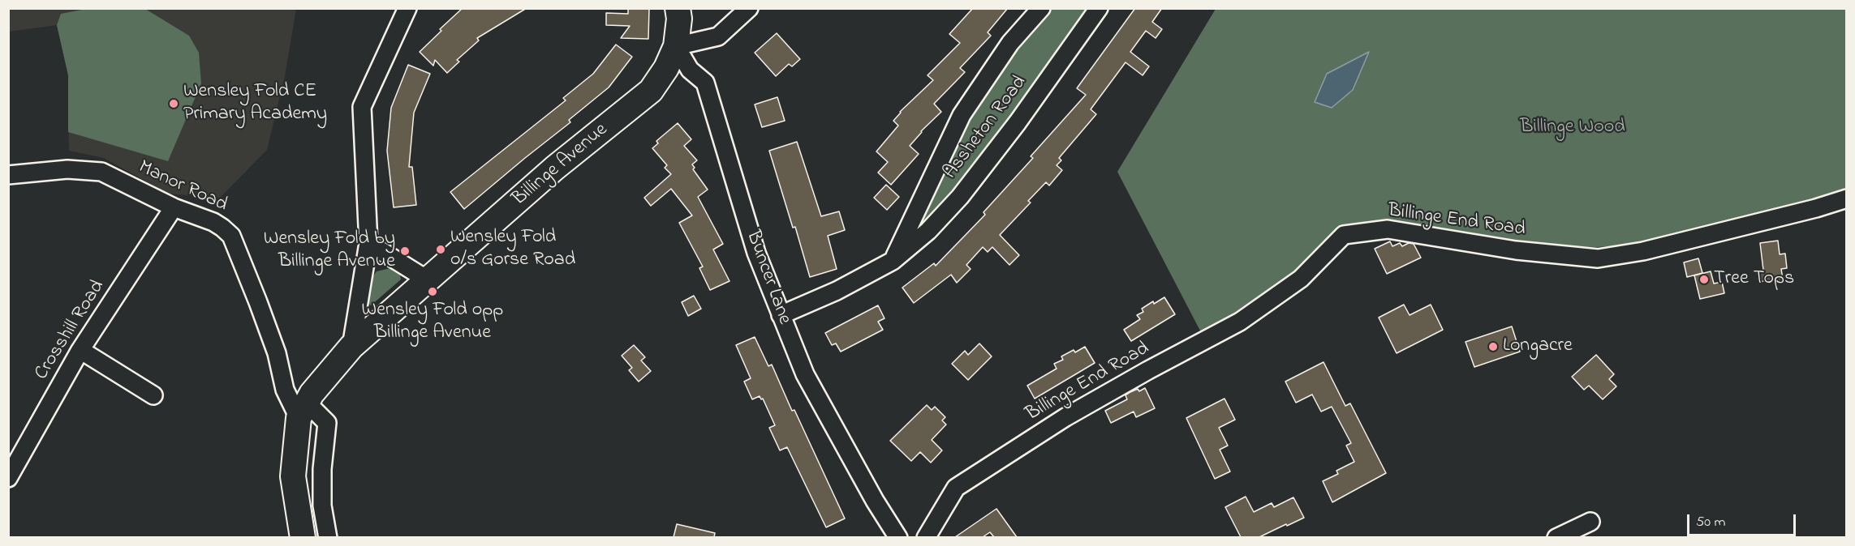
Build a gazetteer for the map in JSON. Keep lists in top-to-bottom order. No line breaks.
{"streets":{"main road":["Billinge Avenue"],"street":["Assheton Road","Manor Road","Billinge End Road","Buncer Lane","Crosshill Road"]},"crossings":[["Assheton Road","Buncer Lane"],["Billinge Avenue","Manor Road"],["Billinge Avenue","Buncer Lane"],["Manor Road","Crosshill Road"]],"parks":["Billinge Wood"],"places":["Wensley Fold CE Primary Academy","Wensley Fold o/s Gorse Road","Wensley Fold by Billinge Avenue","Tree Tops","Wensley Fold opp Billinge Avenue","Longacre"],"scale_bar":"50 m"}
